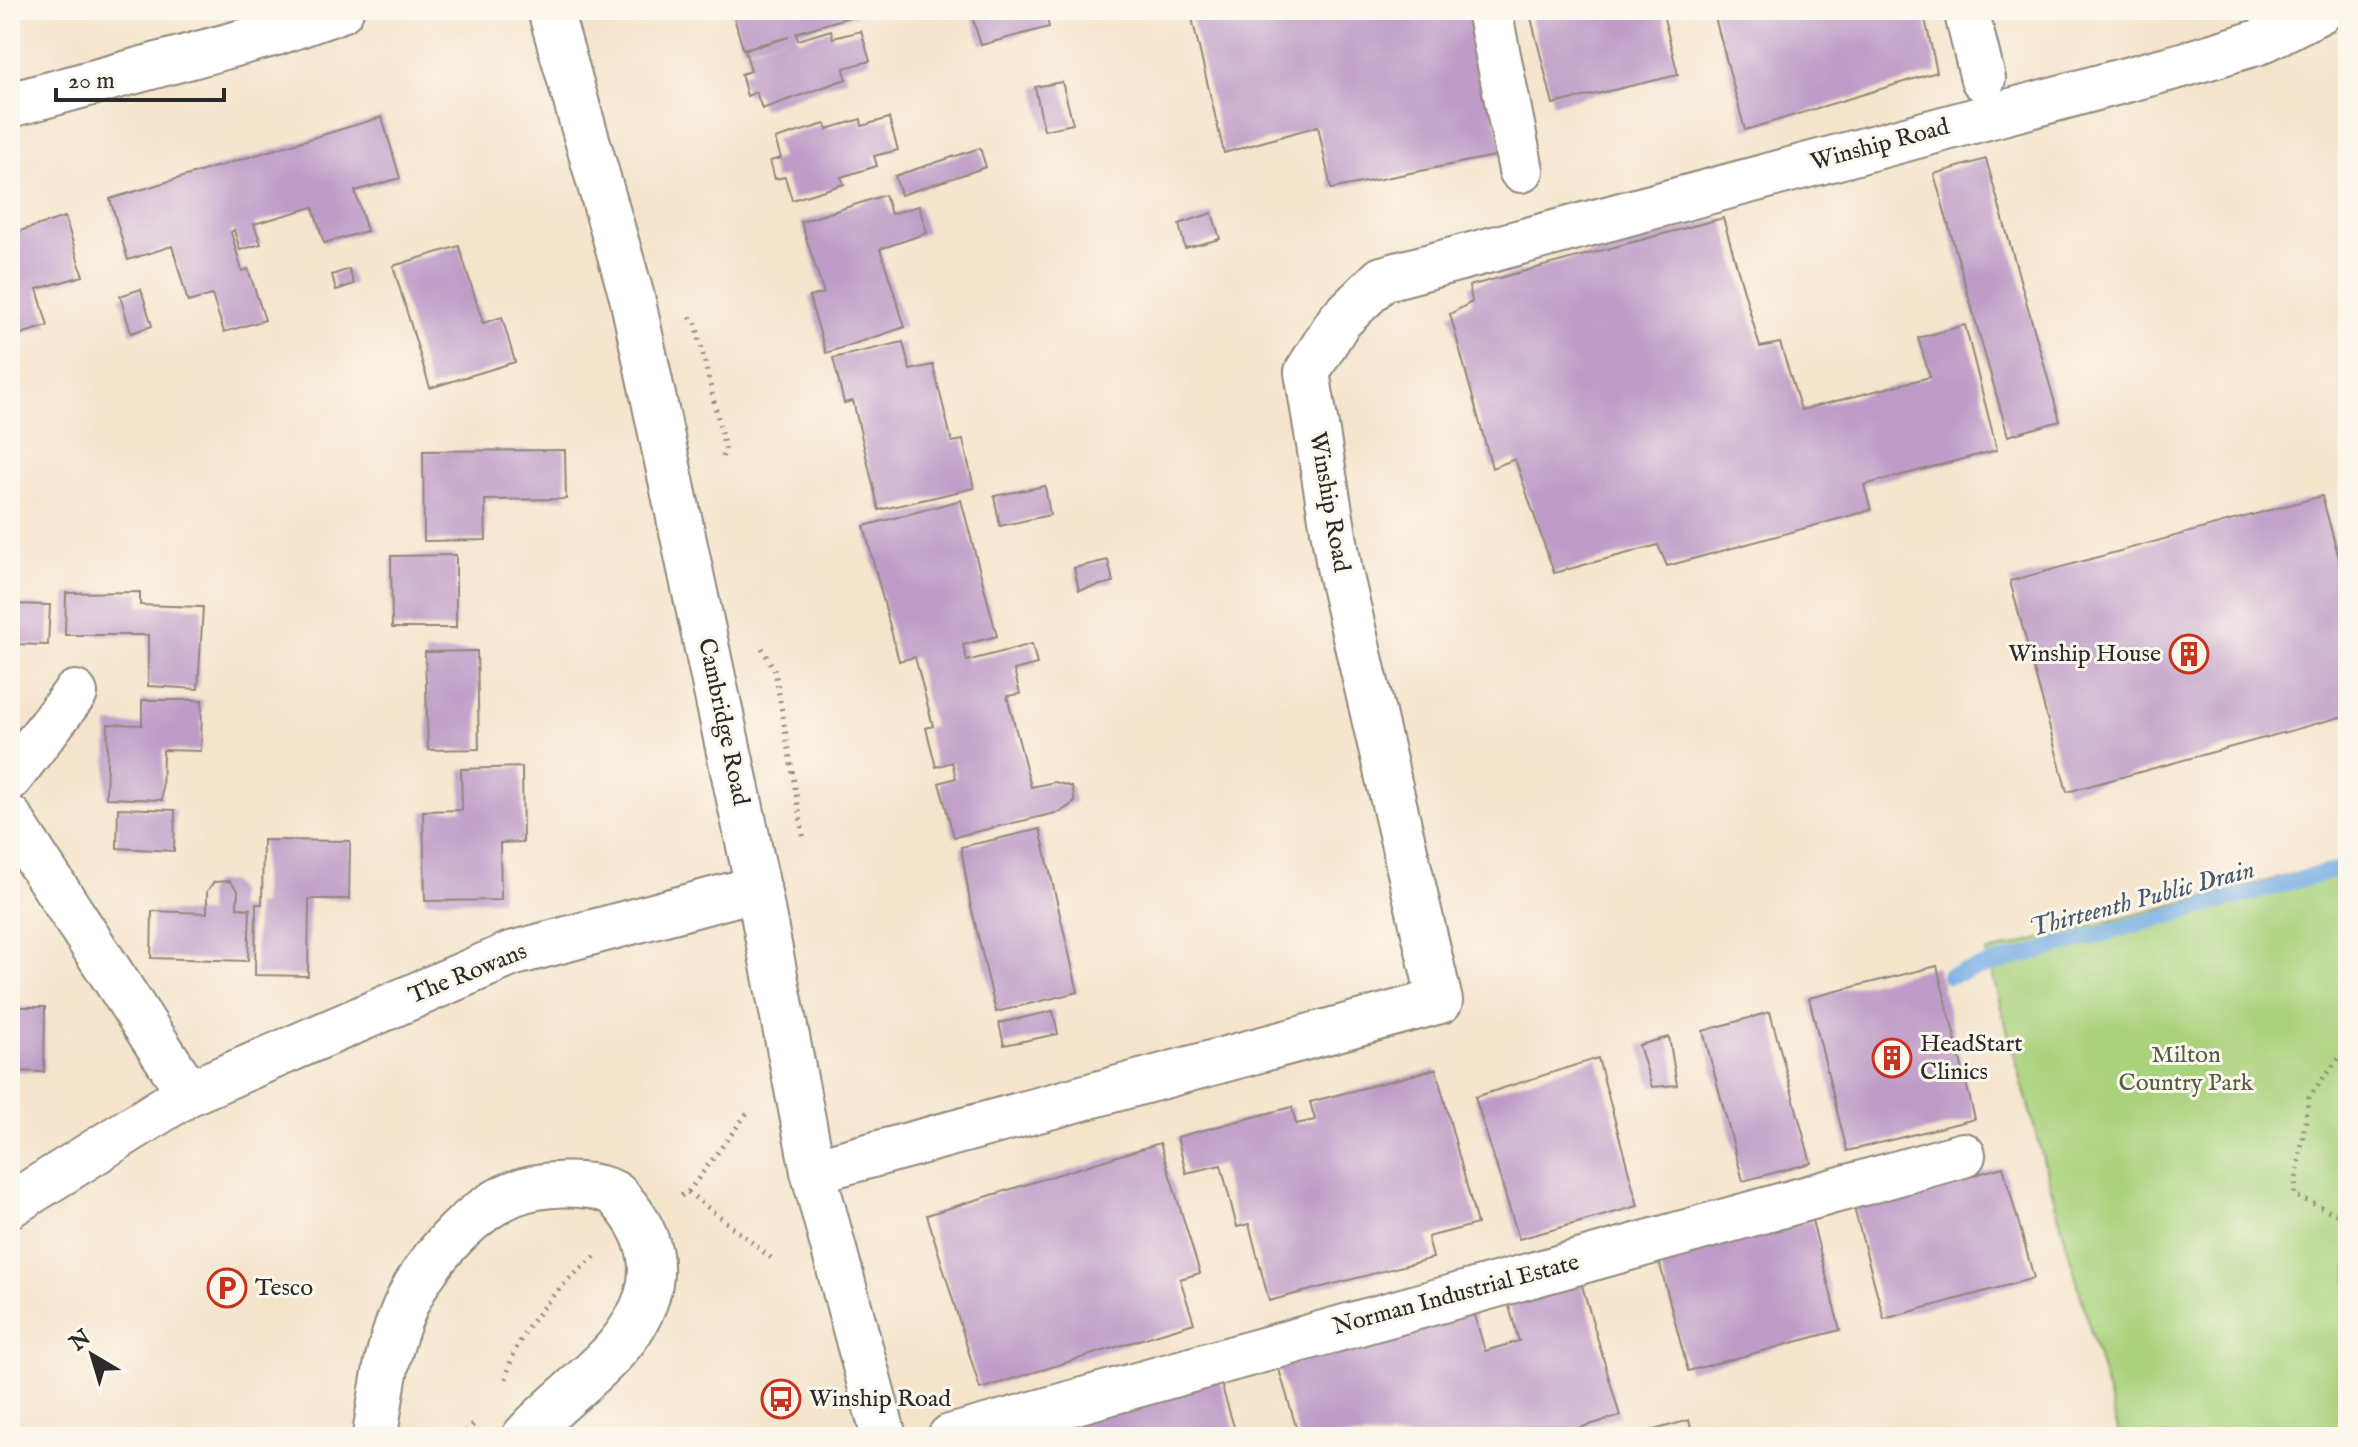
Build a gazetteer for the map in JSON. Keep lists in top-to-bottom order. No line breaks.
{"streets":{"street":["Winship Road","Cambridge Road","The Rowans","Norman Industrial Estate"]},"crossings":[["Winship Road","Cambridge Road"],["Cambridge Road","The Rowans"]],"water":["Thirteenth Public Drain"],"parks":["Milton Country Park"],"places":{"building":["Winship House","HeadStart Clinics"],"parking":["Tesco"],"bus stop":["Winship Road"]},"scale_bar":"20 m","north":"top left"}
